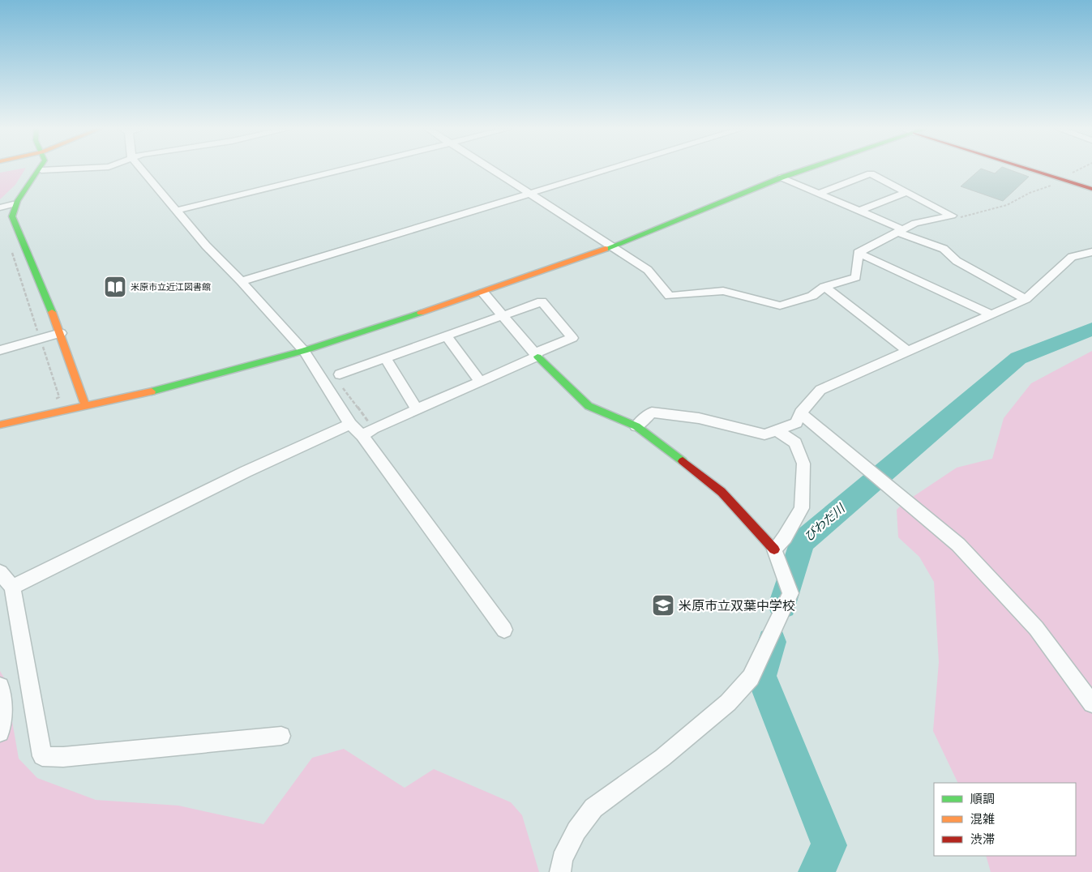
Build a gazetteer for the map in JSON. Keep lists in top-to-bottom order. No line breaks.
{"water":["びわだ川"],"places":{"library":["米原市立近江図書館"],"school or university":["米原市立双葉中学校"]},"legend":["順調","混雑","渋滞"]}
